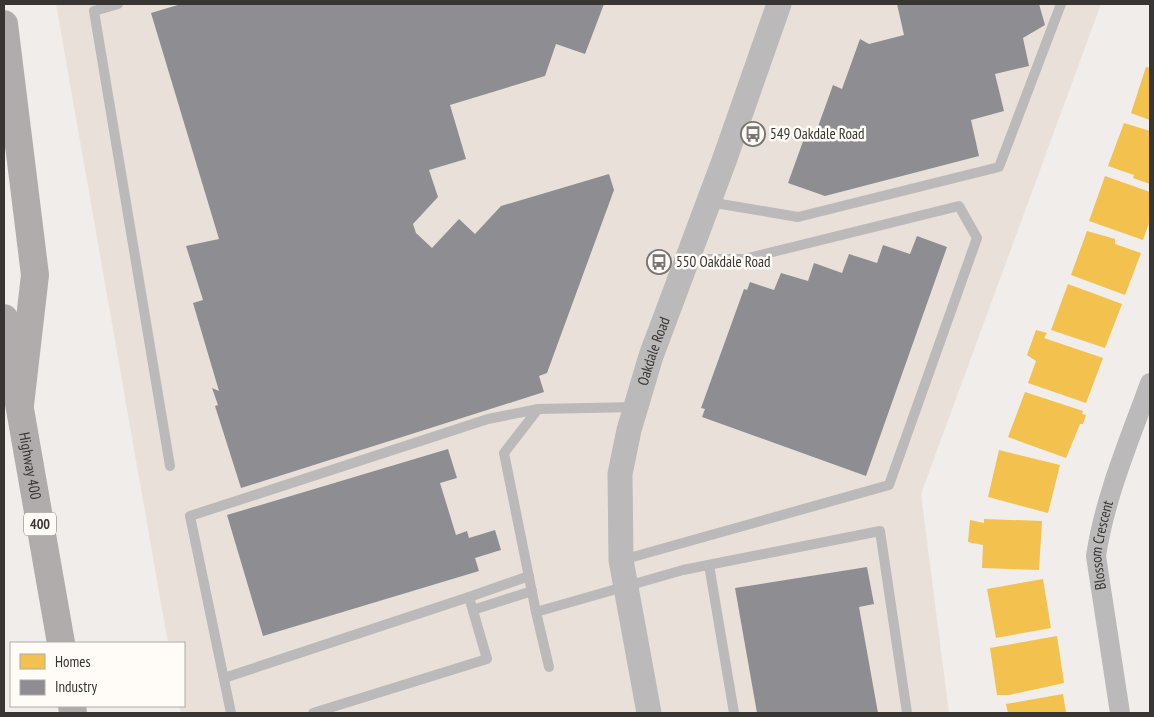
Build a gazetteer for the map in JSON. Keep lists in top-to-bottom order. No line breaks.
{"streets":{"highway":["Highway 400","400"],"street":["Oakdale Road","Blossom Crescent"]},"places":{"bus stop":["549 Oakdale Road","550 Oakdale Road"]},"legend":["Homes","Industry"]}
